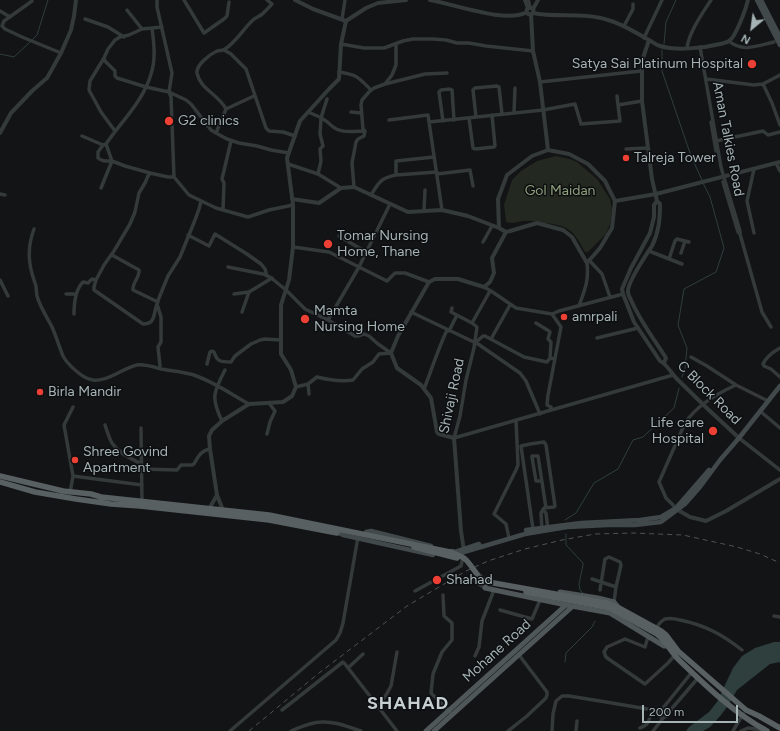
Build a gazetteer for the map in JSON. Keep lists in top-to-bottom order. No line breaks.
{"streets":{"main road":["Mohane Road"],"street":["Aman Talkies Road","C Block Road","Shivaji Road"]},"districts":["SHAHAD"],"parks":["Gol Maidan"],"places":["Satya Sai Platinum Hospital","G2 clinics","Talreja Tower","Tomar Nursing Home, Thane","amrpali","Mamta Nursing Home","Birla Mandir","Life care Hospital","Shree Govind Apartment","Shahad"],"scale_bar":"200 m","north":"bottom left"}
